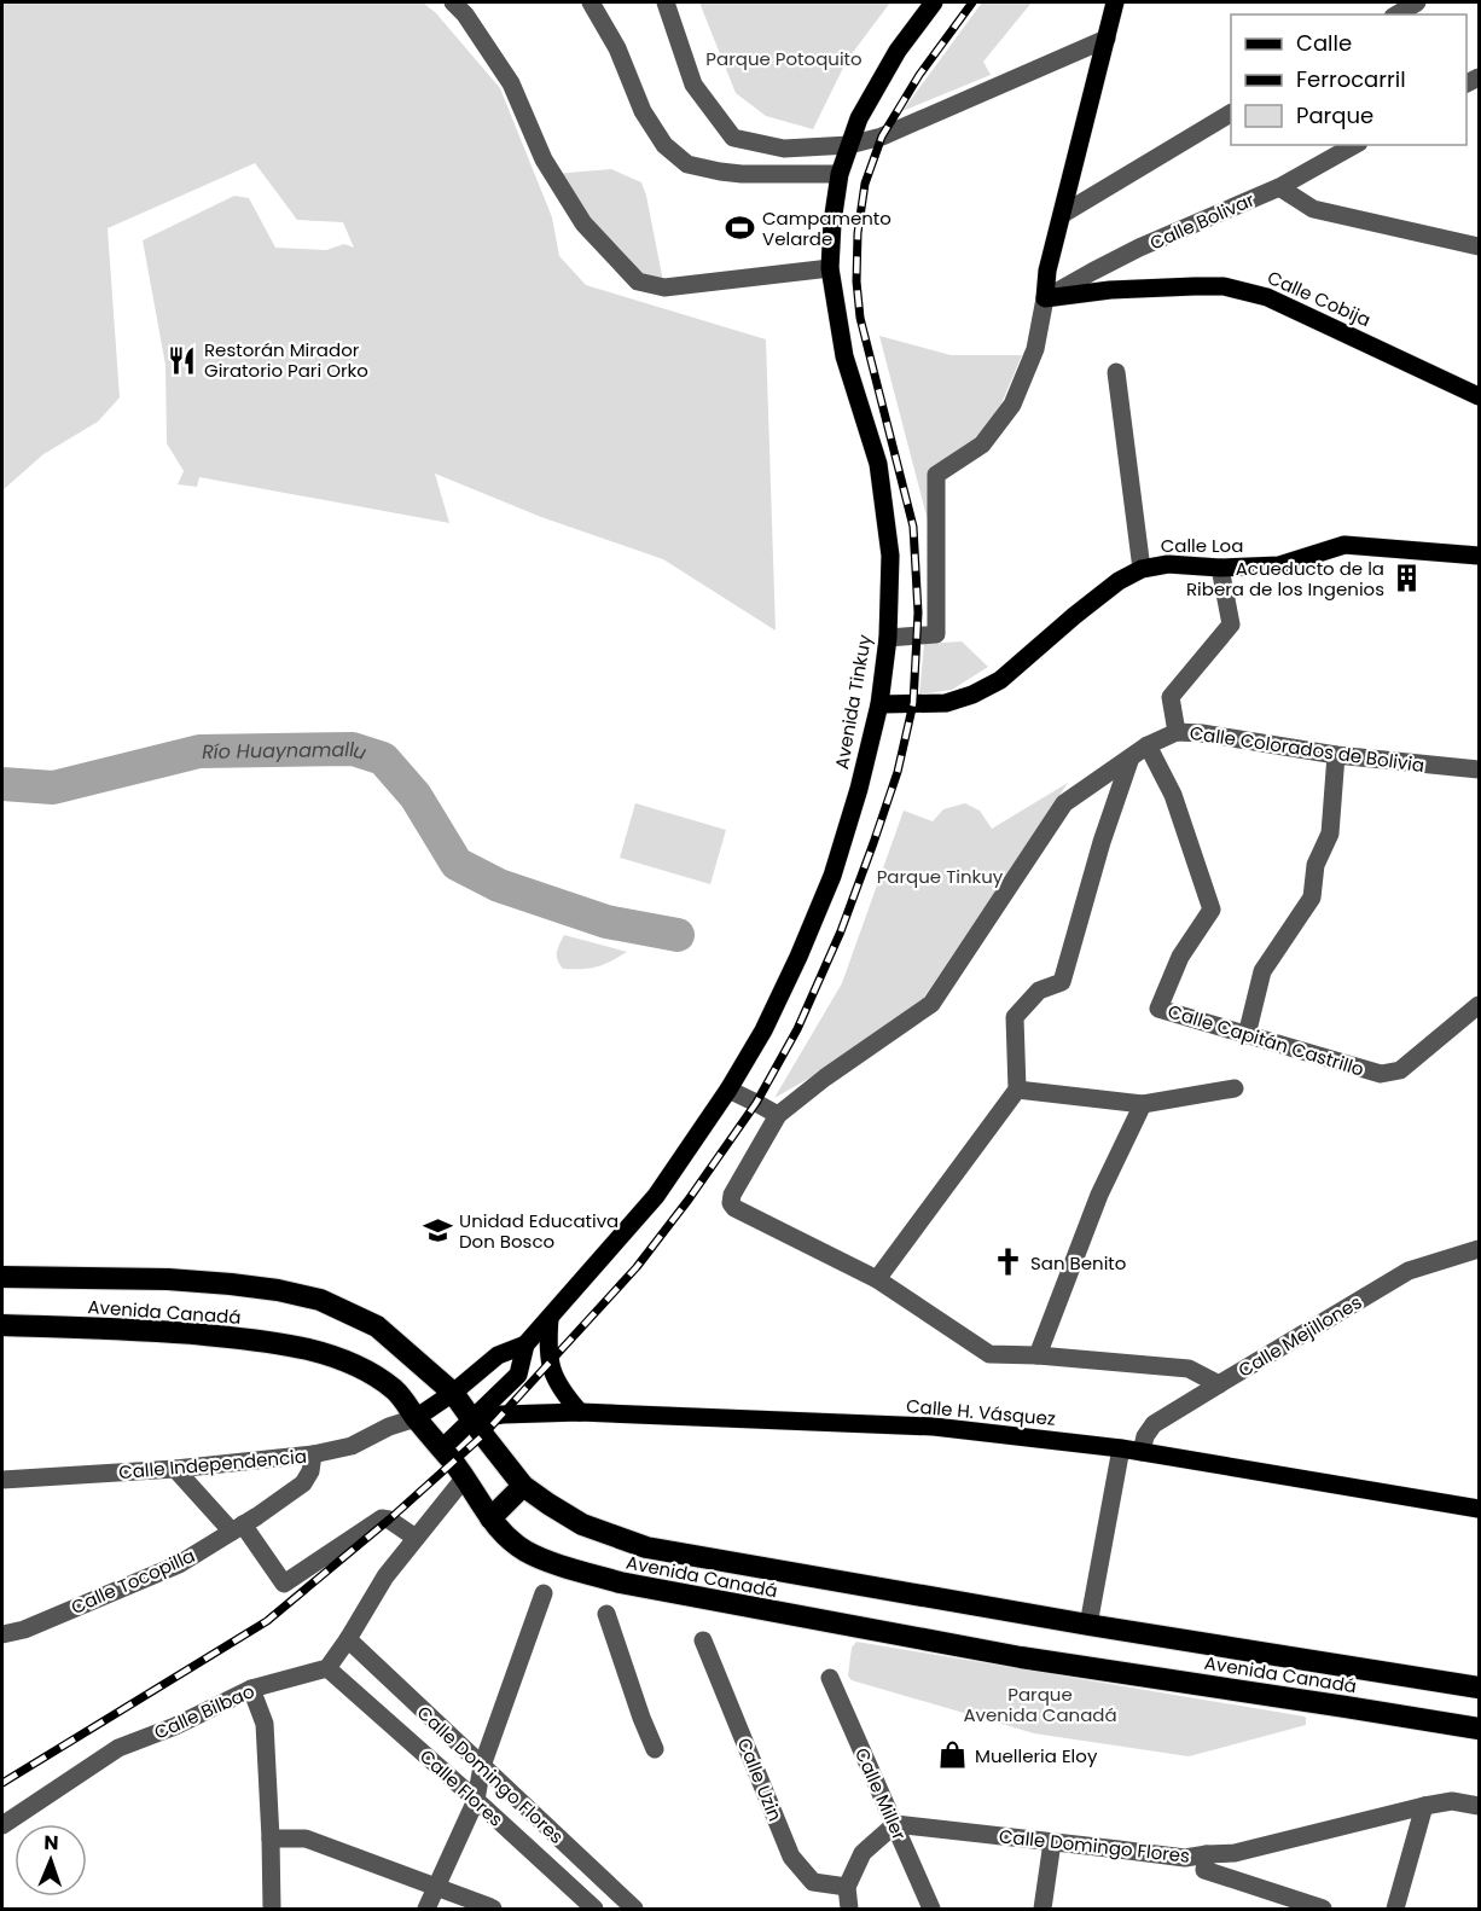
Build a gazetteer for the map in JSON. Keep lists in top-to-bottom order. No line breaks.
{"streets":{"highway":["Avenida Canadá"],"main road":["Calle Cobija","Calle Loa","Avenida Tinkuy","Calle H. Vásquez"],"street":["Calle Bolivar","Calle Colorados de Bolivia","Calle Capitán Castrillo","Calle Mejillones","Calle Independencia","Calle Tocopilla","Calle Bilbao","Calle Domingo Flores","Calle Uzin","Calle Flores","Calle Miller"]},"crossings":[["Calle Bolivar","Calle Cobija"],["Calle Loa","Avenida Tinkuy"],["Avenida Tinkuy","Avenida Canadá"],["Avenida Tinkuy","Calle H. Vásquez"],["Avenida Tinkuy","Calle Independencia"],["Calle Colorados de Bolivia","Calle Capitán Castrillo"],["Avenida Canadá","Calle H. Vásquez"],["Avenida Canadá","Calle Independencia"],["Calle Mejillones","Calle H. Vásquez"],["Calle Independencia","Calle Tocopilla"],["Calle Bilbao","Calle Flores"],["Calle Domingo Flores","Calle Miller"]],"water":["Río Huaynamallu"],"parks":["Parque Potoquito","Parque Tinkuy","Parque Avenida Canadá"],"places":{"sports":["Campamento Velarde"],"restaurant":["Restorán Mirador Giratorio Pari Orko"],"building":["Acueducto de la Ribera de los Ingenios"],"school or university":["Unidad Educativa Don Bosco"],"church":["San Benito"],"shop":["Muelleria Eloy"]},"legend":["Calle","Ferrocarril","Parque"],"north":"top"}
